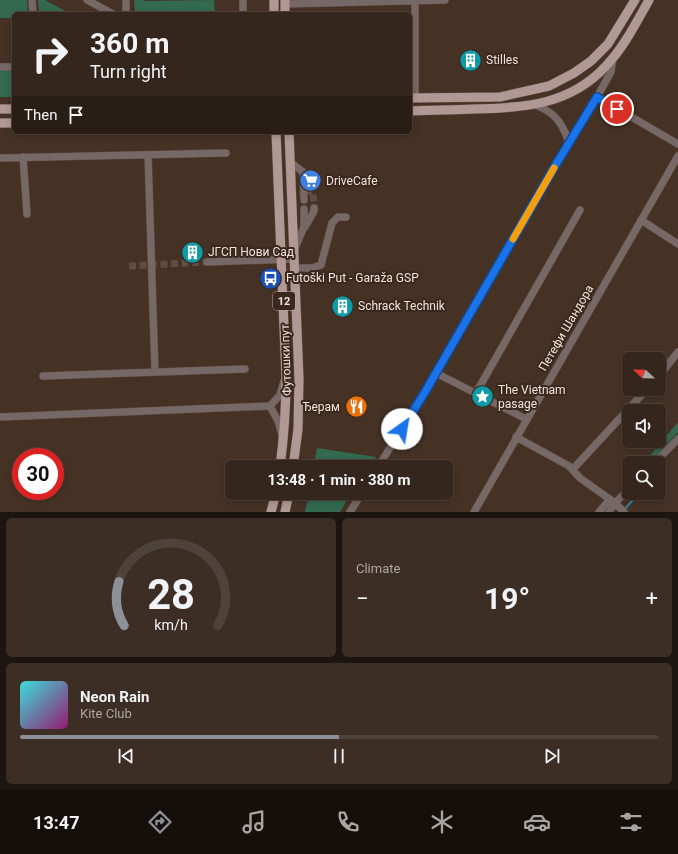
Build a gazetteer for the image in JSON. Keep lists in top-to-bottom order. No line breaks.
{"streets":{"main road":["12","Футошки пут"],"street":["Петефи Шандора"]},"places":{"building":["Stilles","ЈГСП Нови Сад","Schrack Technik"],"supermarket":["DriveCafe"],"bus stop":["Futoški Put - Garaža GSP"],"place":["The Vietnam pasage"],"restaurant":["Ђерам"]},"north":"left","page":{"turn":["360 m","Turn right"],"then":"Then","limit":"30","trip":"13:48 · 1 min · 380 m","tile":"Climate","heat":["−","19°","+"],"song":["Neon Rain","Kite Club"],"tabs":"13:47","gauge":["28","km/h"]}}
